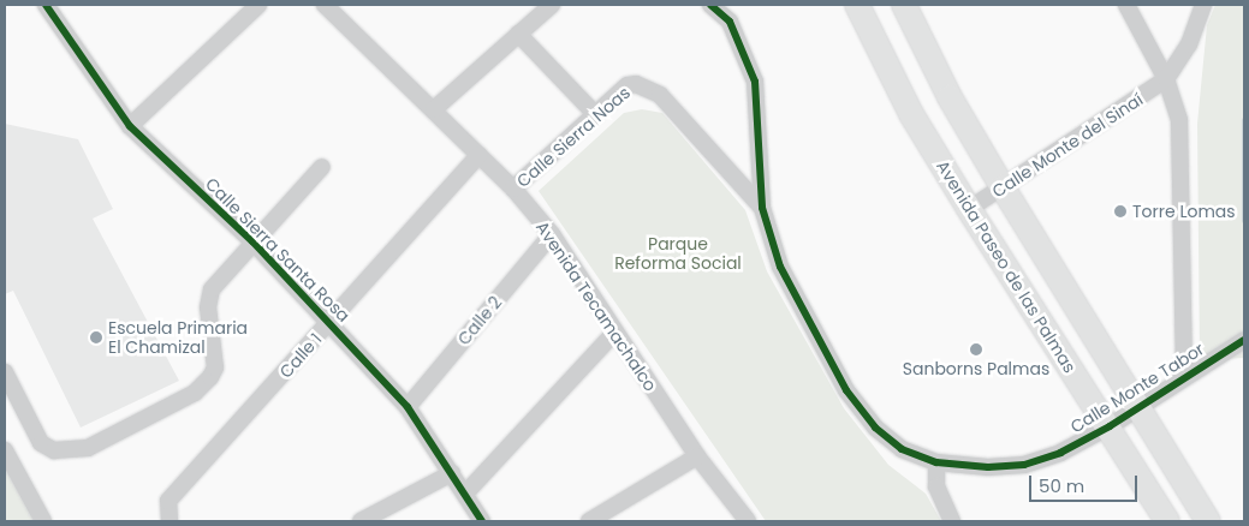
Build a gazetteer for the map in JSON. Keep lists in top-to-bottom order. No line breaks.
{"streets":{"main road":["Avenida Paseo de las Palmas"],"street":["Calle Sierra Noas","Calle Monte del Sinaí","Calle Sierra Santa Rosa","Avenida Tecamachalco","Calle 2","Calle 1","Calle Monte Tabor"]},"crossings":[["Calle Sierra Noas","Avenida Tecamachalco"],["Calle Sierra Noas","Calle Monte Tabor"],["Calle Monte del Sinaí","Avenida Paseo de las Palmas"],["Calle Sierra Santa Rosa","Calle 2"],["Calle Sierra Santa Rosa","Calle 1"],["Avenida Paseo de las Palmas","Calle Monte Tabor"],["Avenida Tecamachalco","Calle 2"],["Avenida Tecamachalco","Calle 1"]],"parks":["Parque Reforma Social"],"places":["Torre Lomas","Escuela Primaria El Chamizal","Sanborns Palmas"],"scale_bar":"50 m"}
